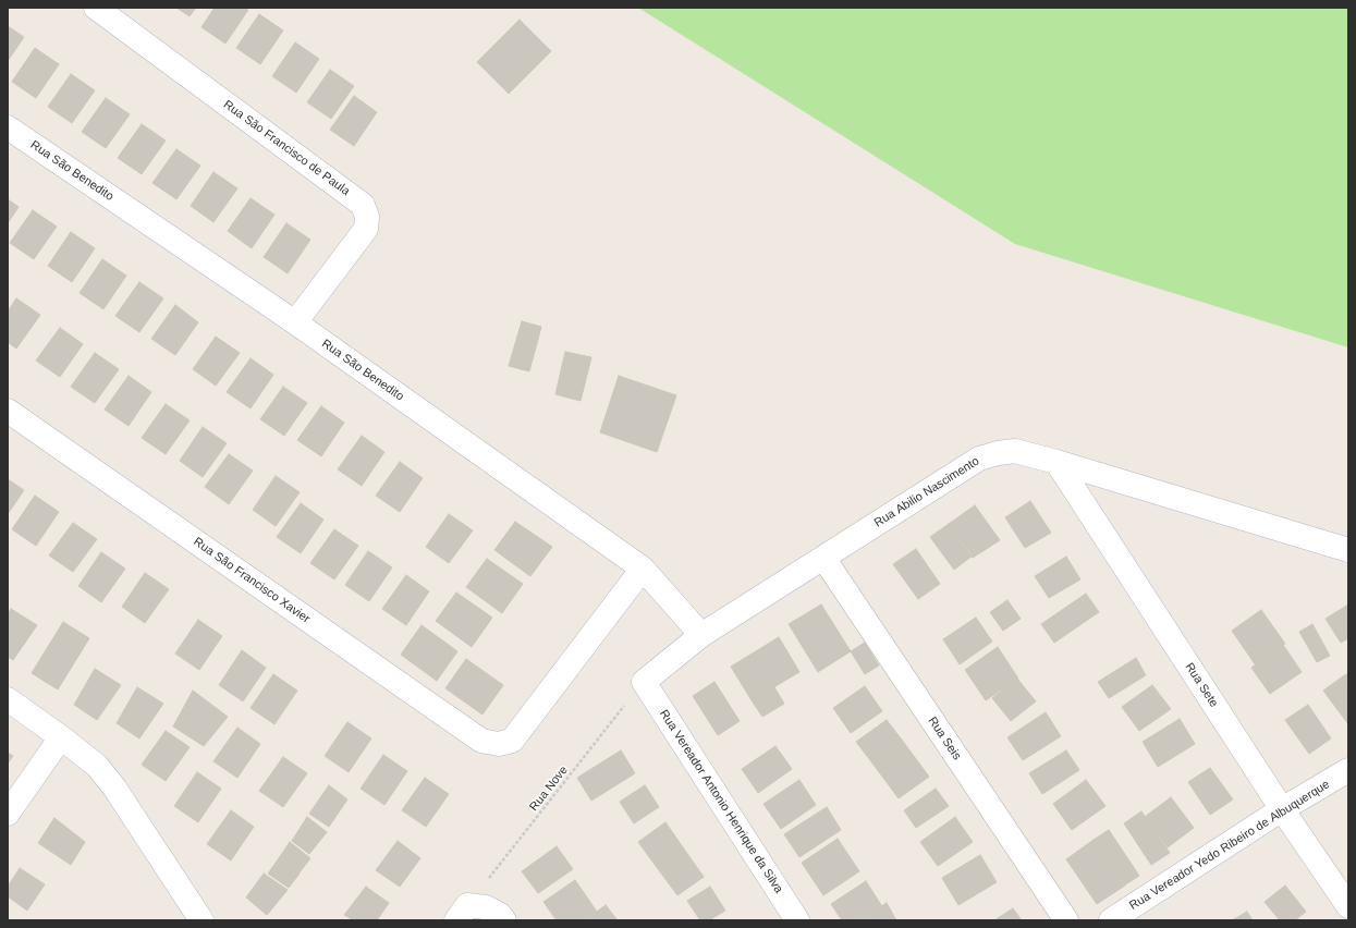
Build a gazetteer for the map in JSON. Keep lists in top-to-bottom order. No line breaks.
{"streets":{"street":["Rua São Francisco de Paula","Rua São Benedito","Rua Abilio Nascimento","Rua São Francisco Xavier","Rua Sete","Rua Seis","Rua Vereador Antonio Henrique da Silva","Rua Vereador Yedo Ribeiro de Albuquerque"],"path":["Rua Nove"]},"crossings":[["Rua São Francisco de Paula","Rua São Benedito"],["Rua São Benedito","Rua Abilio Nascimento"],["Rua São Benedito","Rua São Francisco Xavier"],["Rua Abilio Nascimento","Rua Sete"],["Rua Abilio Nascimento","Rua Seis"],["Rua Abilio Nascimento","Rua Nove"],["Rua Abilio Nascimento","Rua Vereador Antonio Henrique da Silva"],["Rua Sete","Rua Vereador Yedo Ribeiro de Albuquerque"],["Rua Nove","Rua Vereador Antonio Henrique da Silva"]]}
